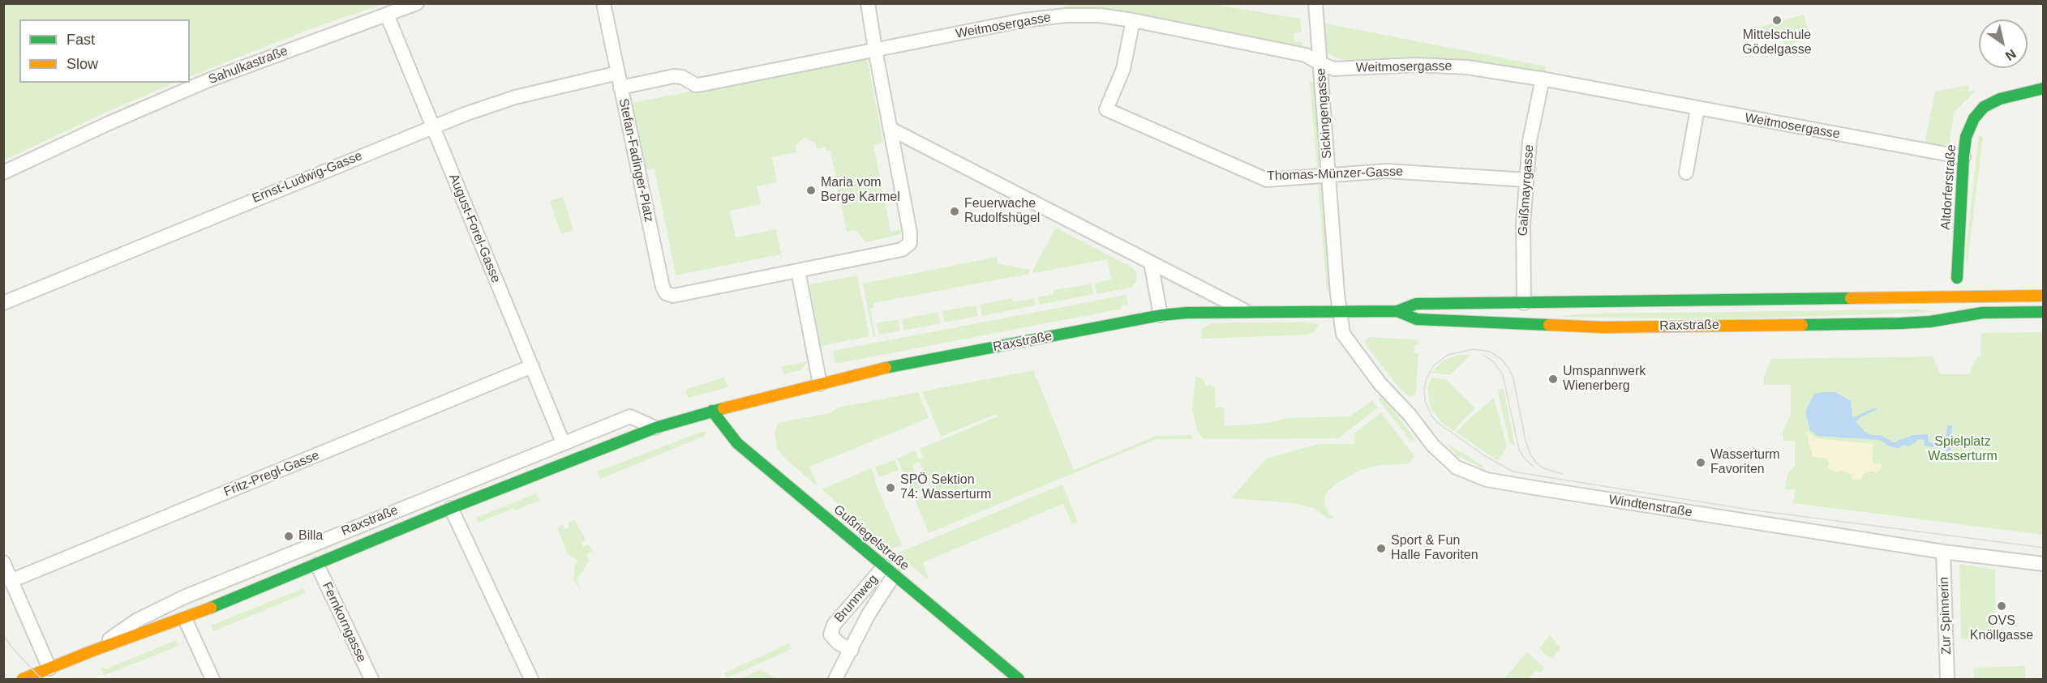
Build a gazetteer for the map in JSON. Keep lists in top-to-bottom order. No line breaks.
{"streets":{"main road":["Altdorferstraße","Raxstraße","Gußriegelstraße"],"street":["Weitmosergasse","Sahulkastraße","Sickingengasse","Stefan-Fadinger-Platz","Thomas-Münzer-Gasse","Ernst-Ludwig-Gasse","Gaißmayrgasse","August-Forel-Gasse","Fritz-Pregl-Gasse","Windtenstraße","Brunnweg","Zur Spinnerin","Fernkorngasse"]},"crossings":[["Weitmosergasse","Sickingengasse"],["Weitmosergasse","Stefan-Fadinger-Platz"],["Weitmosergasse","Thomas-Münzer-Gasse"],["Weitmosergasse","Altdorferstraße"],["Weitmosergasse","Gaißmayrgasse"],["Sahulkastraße","August-Forel-Gasse"],["Sickingengasse","Thomas-Münzer-Gasse"],["Sickingengasse","Raxstraße"],["Sickingengasse","Windtenstraße"],["Thomas-Münzer-Gasse","Gaißmayrgasse"],["Ernst-Ludwig-Gasse","August-Forel-Gasse"],["Gaißmayrgasse","Raxstraße"],["August-Forel-Gasse","Raxstraße"],["August-Forel-Gasse","Fritz-Pregl-Gasse"],["Raxstraße","Windtenstraße"],["Raxstraße","Gußriegelstraße"],["Raxstraße","Fernkorngasse"],["Windtenstraße","Zur Spinnerin"],["Gußriegelstraße","Brunnweg"]],"parks":["Spielplatz Wasserturm"],"places":["Mittelschule Gödelgasse","Maria vom Berge Karmel","Feuerwache Rudolfshügel","Umspannwerk Wienerberg","Wasserturm Favoriten","SPÖ Sektion 74: Wasserturm","Billa","Sport & Fun Halle Favoriten","OVS Knöllgasse"],"legend":["Fast","Slow"],"north":"bottom right"}
